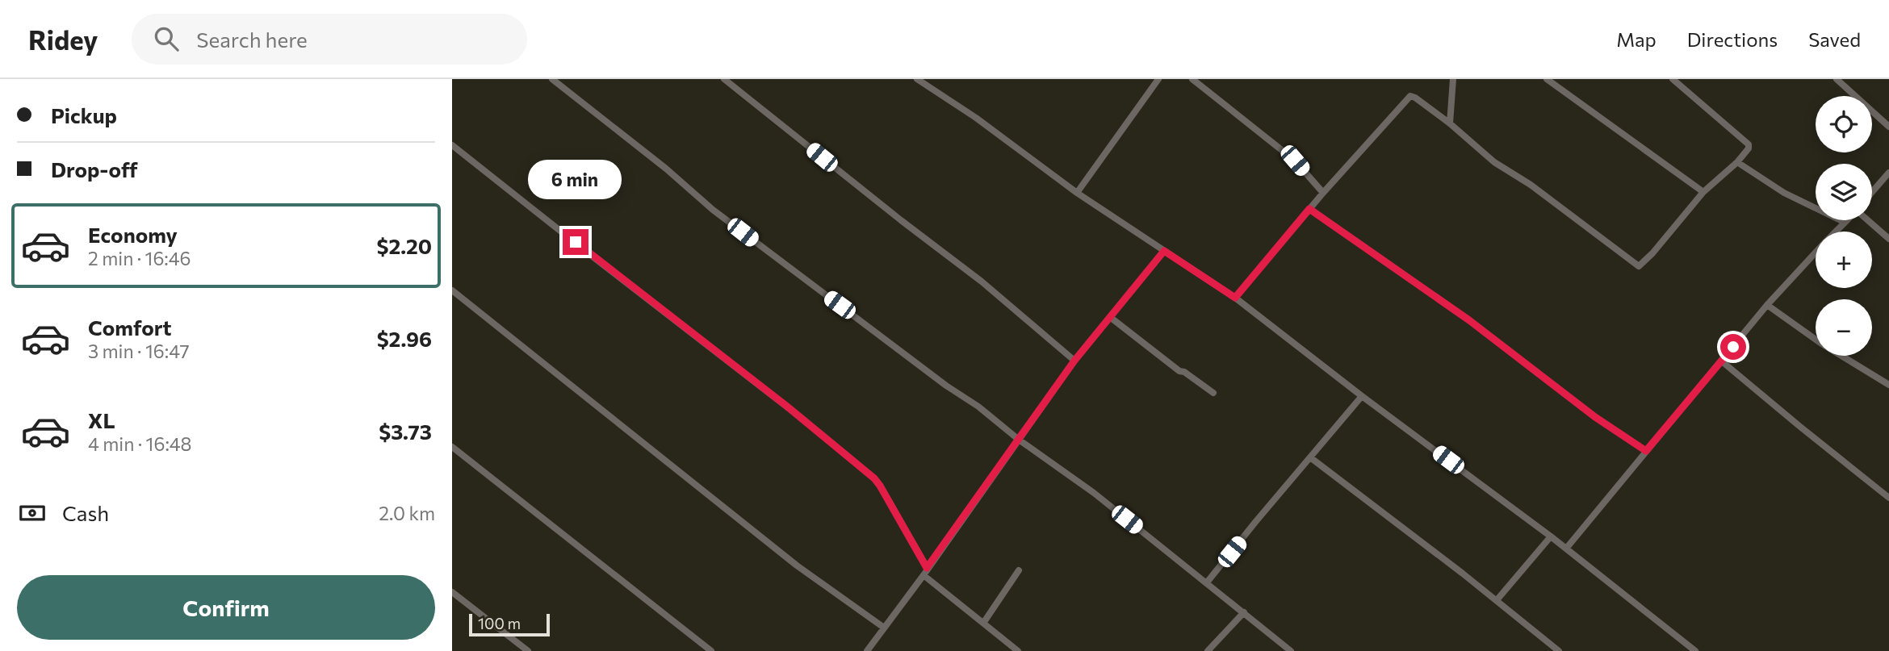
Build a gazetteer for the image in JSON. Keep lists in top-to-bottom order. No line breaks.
{"scale_bar":"100 m","page":{"header":"Ridey","search":"Search here","nav":["Map","Directions","Saved"],"banner":["Pickup","Drop-off"],"map_buttons":["+","−"],"bubble":"6 min","list":[{"name":"Economy","note":"2 min · 16:46","value":"$2.20"},{"name":"Comfort","note":"3 min · 16:47","value":"$2.96"},{"name":"XL","note":"4 min · 16:48","value":"$3.73"}],"pay":["Cash","2.0 km"],"buttons":"Confirm","scale":"100 m"}}
